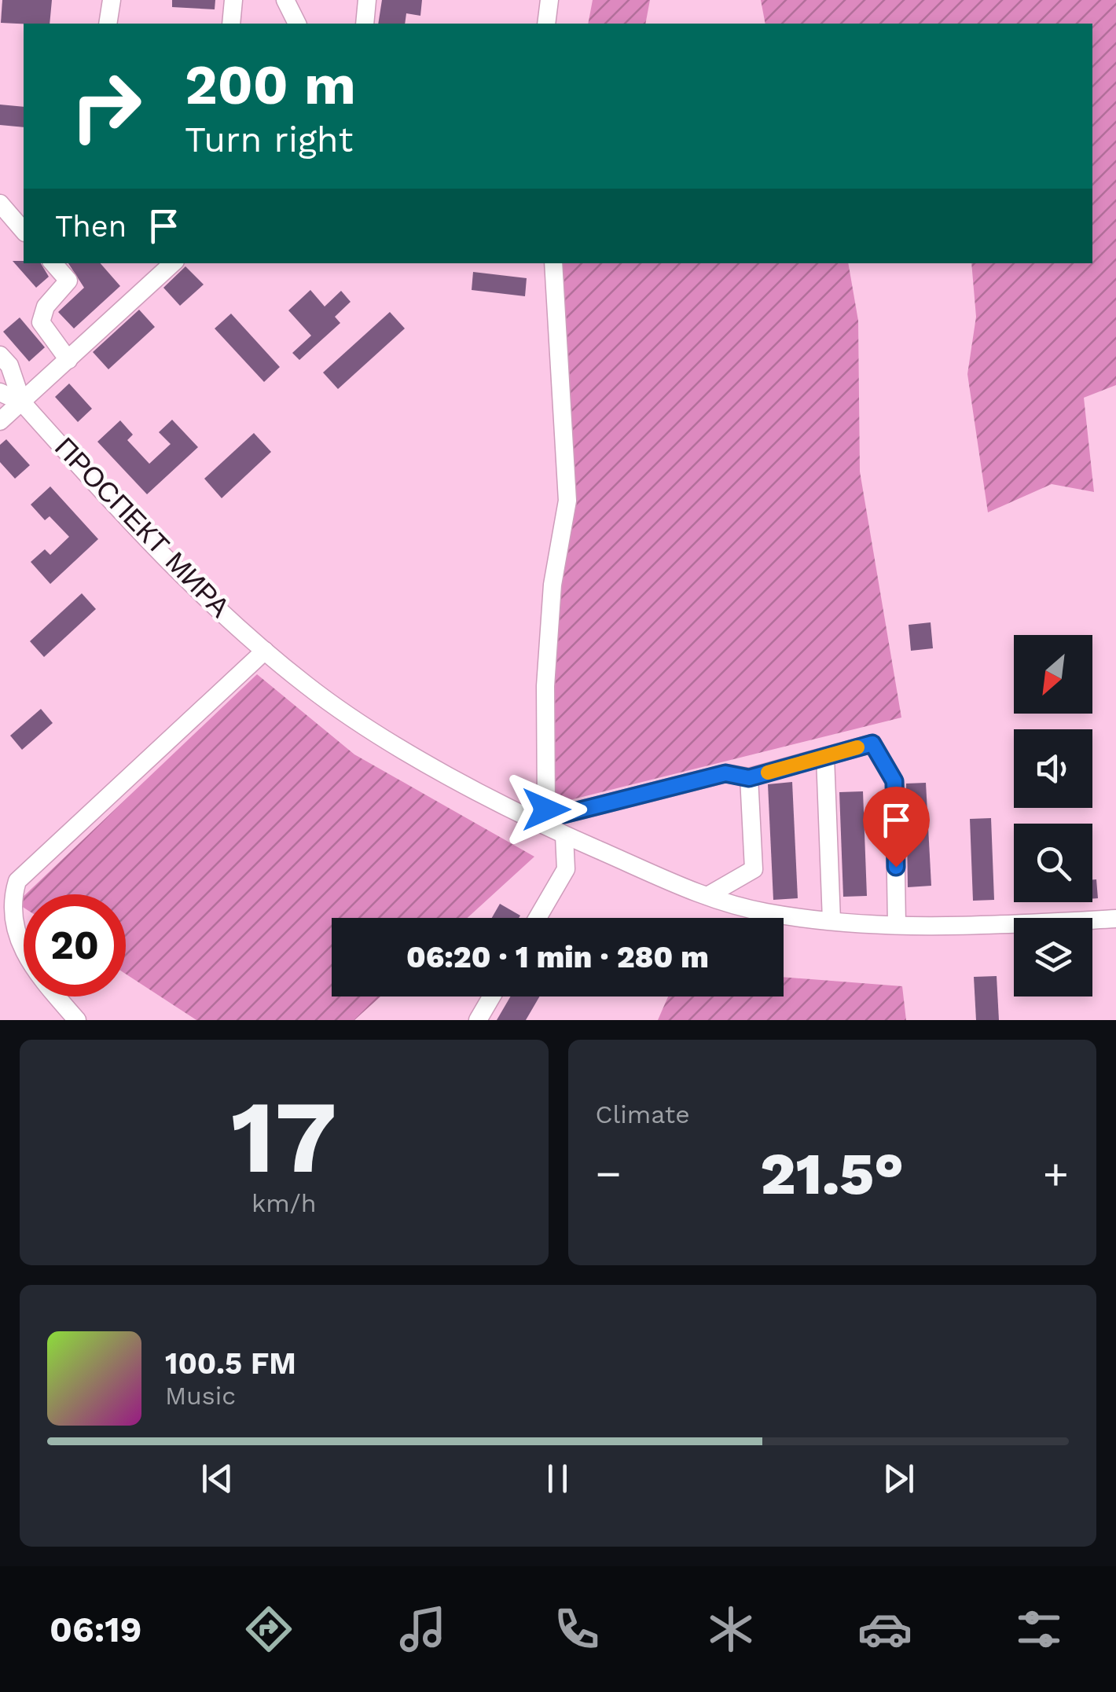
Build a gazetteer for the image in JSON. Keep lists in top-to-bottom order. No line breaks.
{"streets":{"street":["ПРОСПЕКТ МИРА"]},"north":"bottom left","page":{"turn":["200 m","Turn right"],"then":"Then","limit":"20","trip":"06:20 · 1 min · 280 m","tile":[["17","km/h"],"Climate"],"heat":["−","21.5°","+"],"song":["100.5 FM","Music"],"tabs":"06:19"}}
